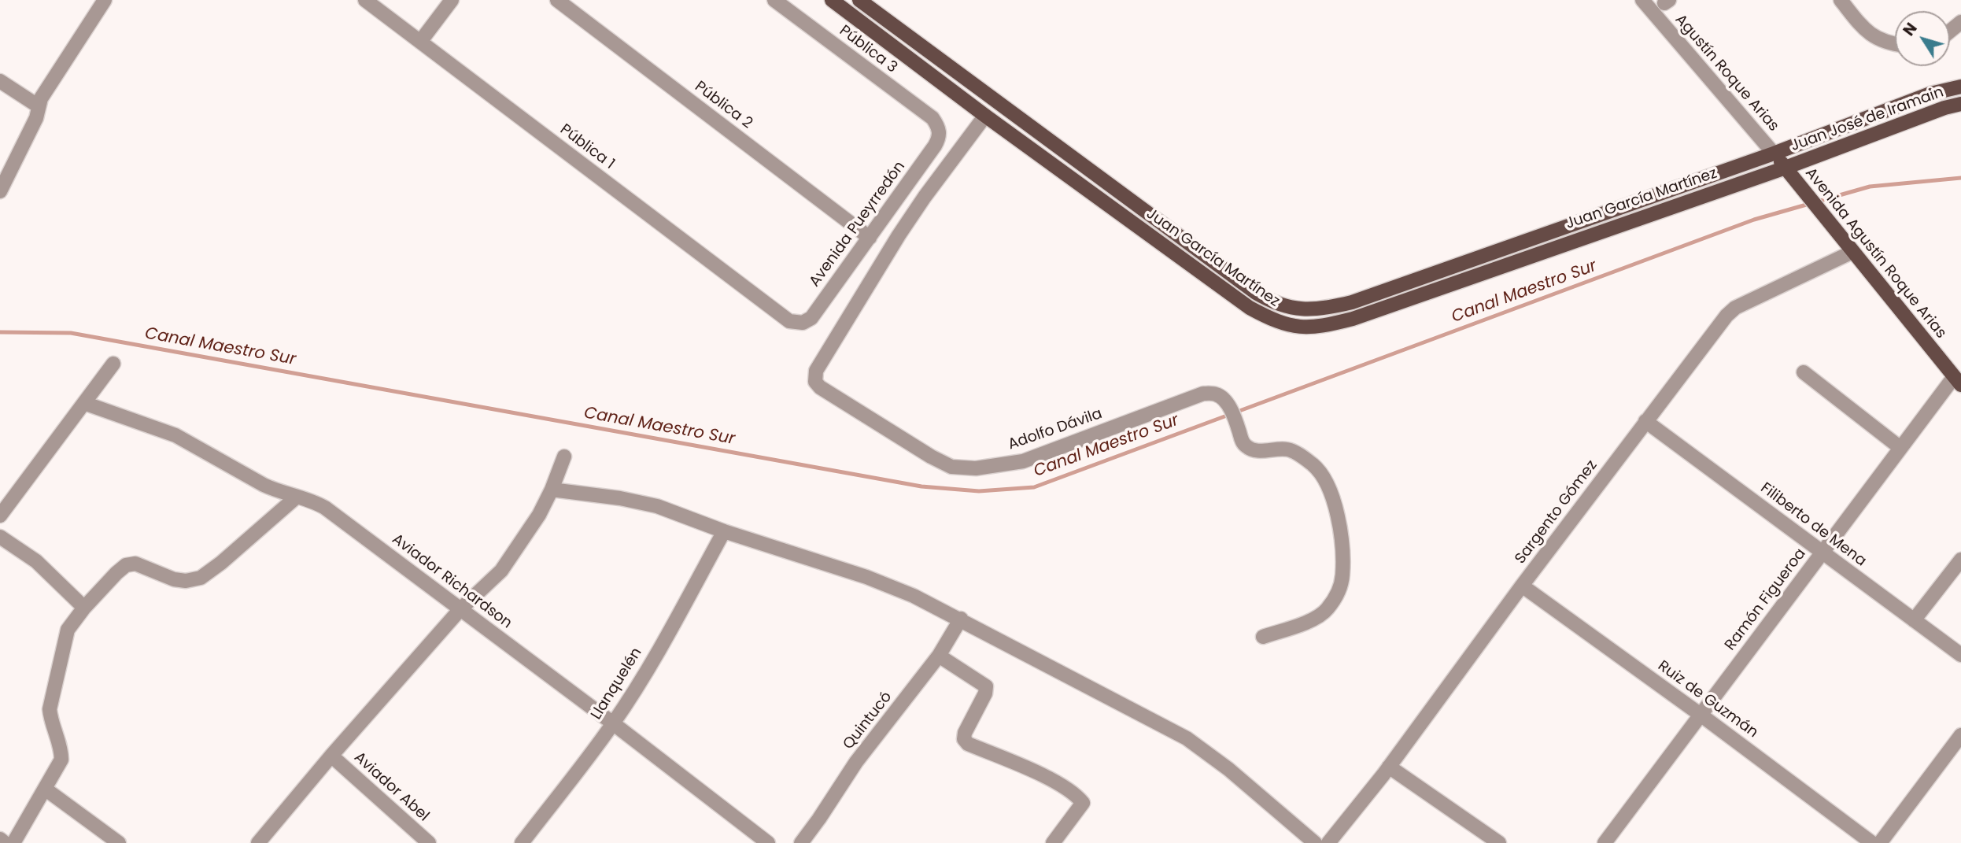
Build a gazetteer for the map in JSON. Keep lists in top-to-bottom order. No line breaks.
{"streets":{"main road":["Agustín Roque Arias","Juan José de Iramain","Juan García Martínez","Avenida Agustín Roque Arias"],"street":["Pública 3","Pública 2","Pública 1","Avenida Pueyrredón","Adolfo Dávila","Sargento Gómez","Filiberto de Mena","Aviador Richardson","Ramón Figueroa","Llanquelén","Ruiz de Guzmán","Quintucó","Aviador Abel"]},"crossings":[["Pública 3","Avenida Pueyrredón"],["Agustín Roque Arias","Juan José de Iramain"],["Agustín Roque Arias","Juan García Martínez"],["Agustín Roque Arias","Avenida Agustín Roque Arias"],["Pública 2","Avenida Pueyrredón"],["Juan José de Iramain","Juan García Martínez"],["Juan José de Iramain","Avenida Agustín Roque Arias"],["Pública 1","Avenida Pueyrredón"],["Juan García Martínez","Avenida Agustín Roque Arias"],["Juan García Martínez","Adolfo Dávila"],["Avenida Agustín Roque Arias","Sargento Gómez"],["Avenida Agustín Roque Arias","Ramón Figueroa"],["Sargento Gómez","Filiberto de Mena"],["Sargento Gómez","Ruiz de Guzmán"],["Filiberto de Mena","Ramón Figueroa"],["Aviador Richardson","Llanquelén"],["Ramón Figueroa","Ruiz de Guzmán"]],"water":["Canal Maestro Sur"],"north":"top left"}
